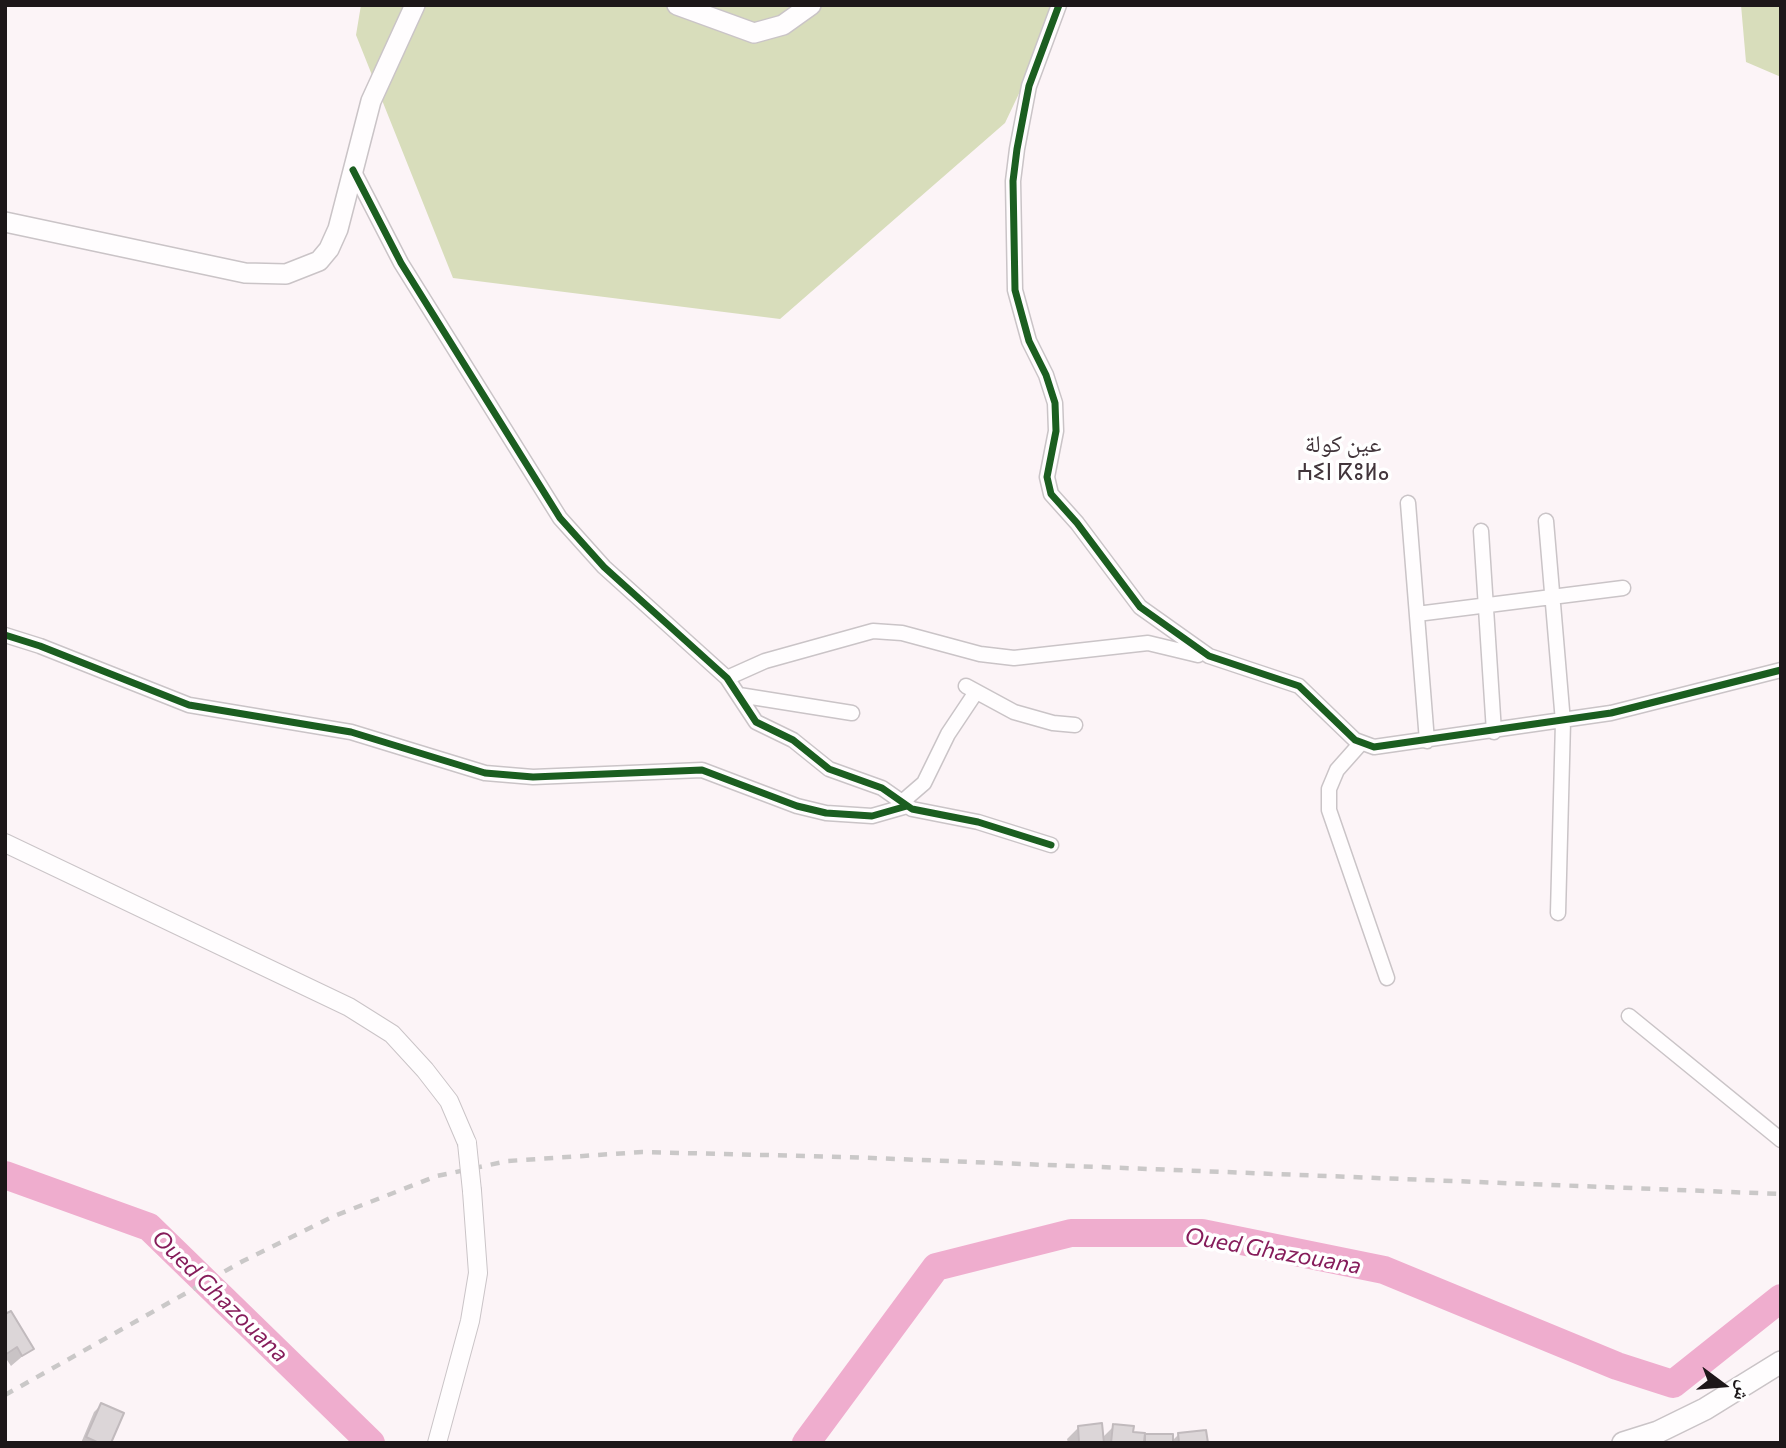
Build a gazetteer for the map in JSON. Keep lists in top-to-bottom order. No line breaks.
{"districts":["عين كولة ⵄⵉⵏ ⴽⵓⵍⴰ"],"water":["Oued Ghazouana"],"north":"right"}
